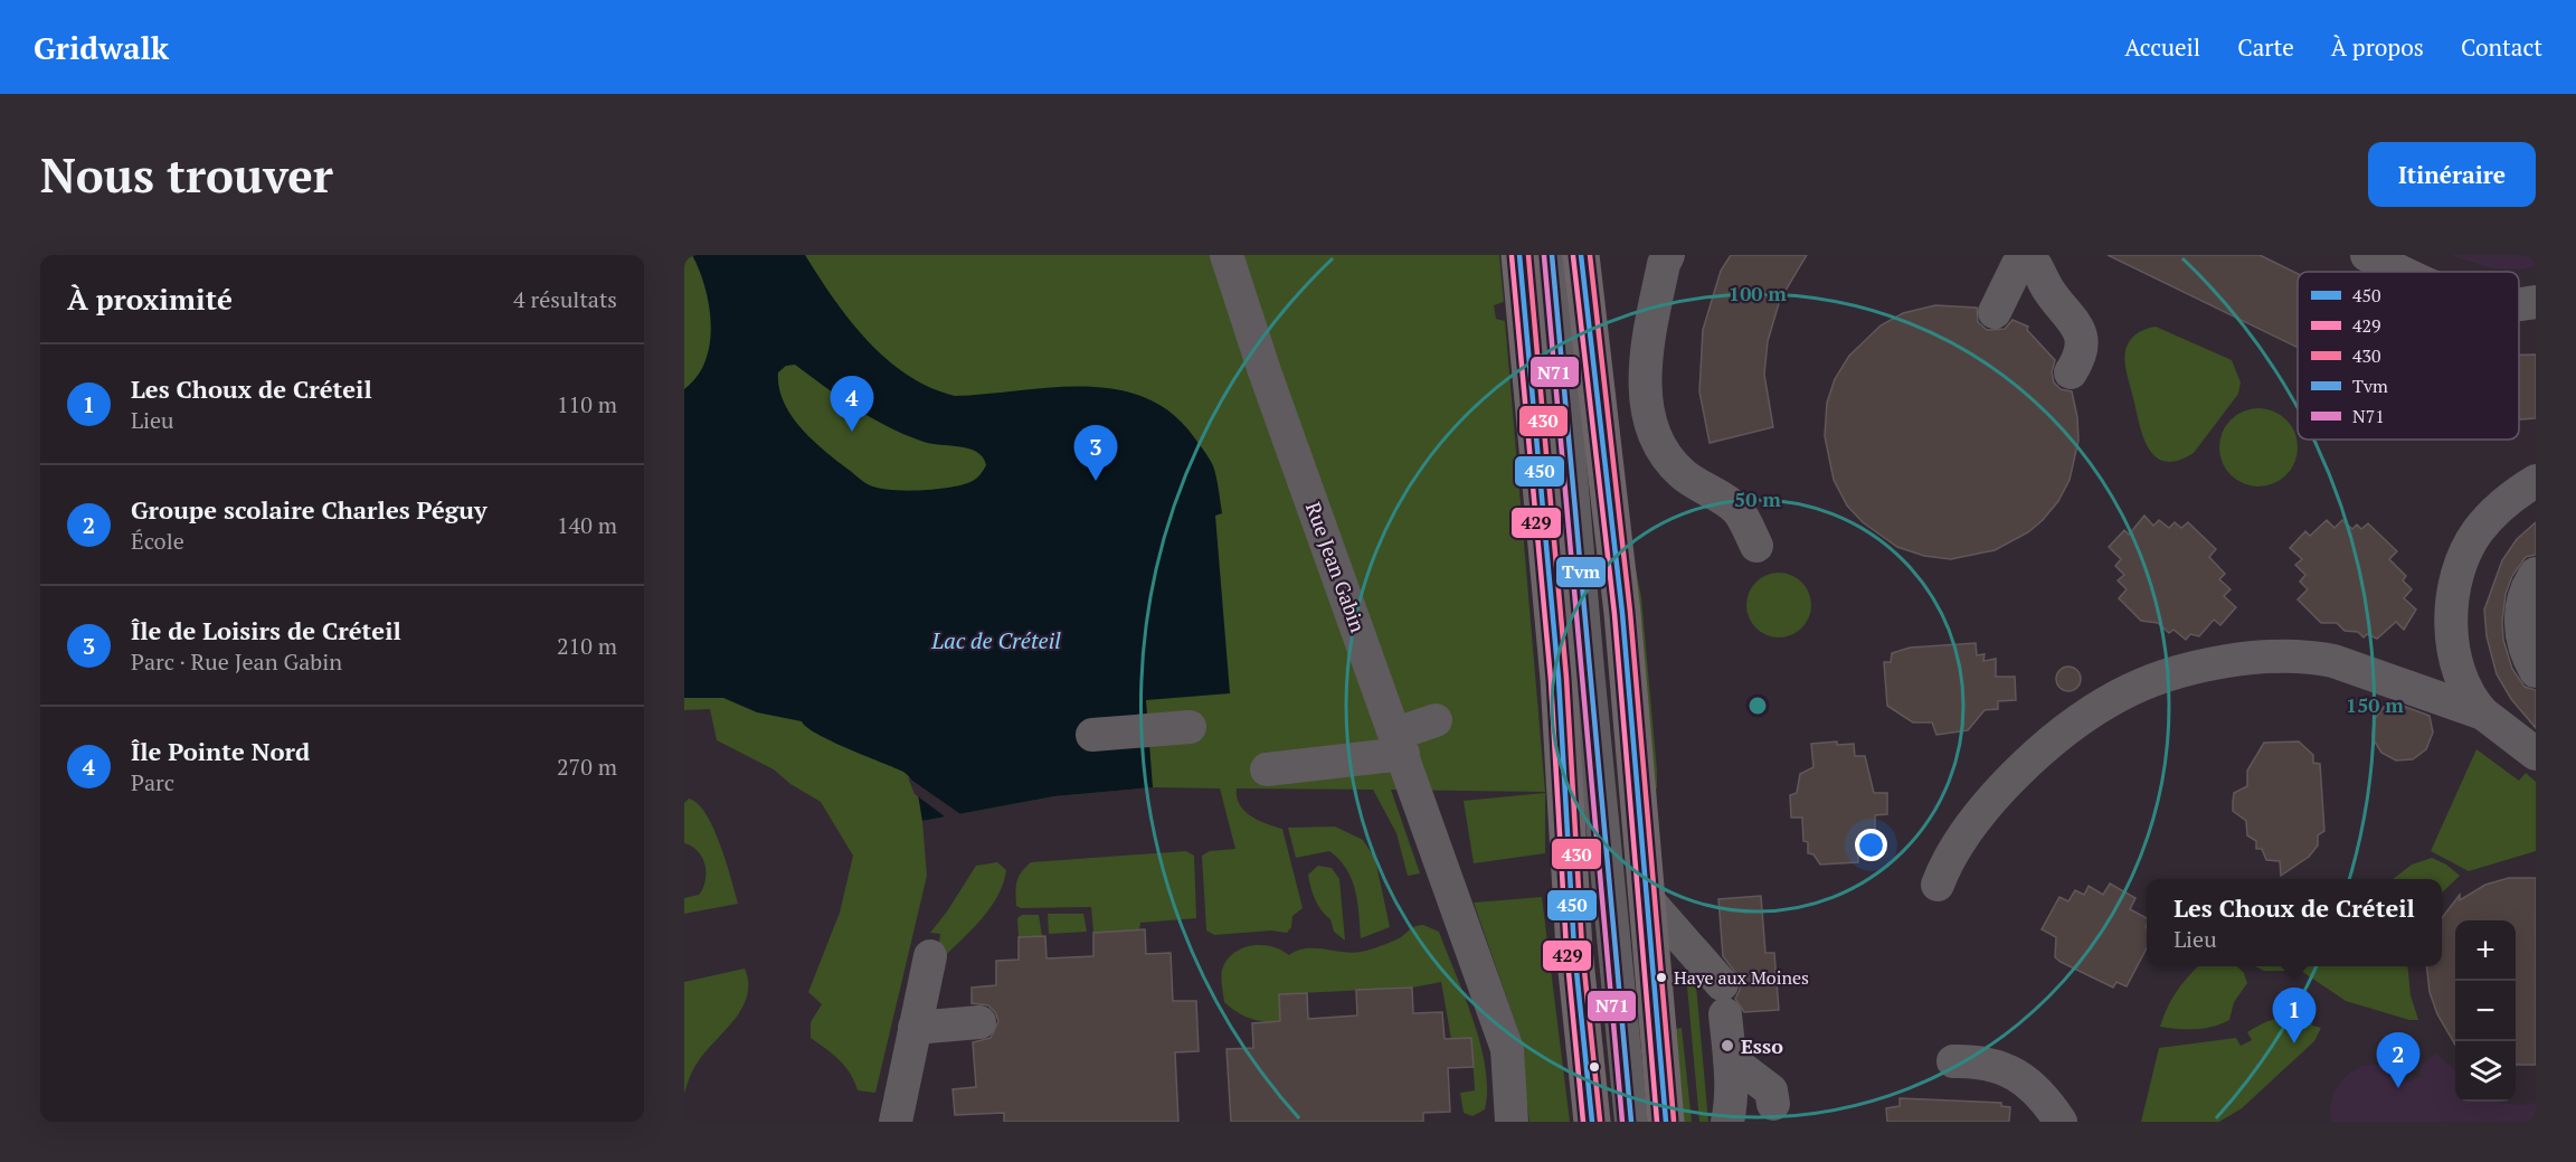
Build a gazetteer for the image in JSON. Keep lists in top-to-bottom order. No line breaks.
{"streets":{"street":["Rue Jean Gabin"]},"water":["Lac de Créteil"],"places":["Haye aux Moines","Esso"],"lines":["transit line 450","transit line 430","transit line Tvm","transit line 429","transit line N71"],"legend":["450","429","430","Tvm","N71"],"page":{"header":"Gridwalk","nav":["Accueil","Carte","À propos","Contact"],"buttons":"Itinéraire","title":"Nous trouver","heading":["À proximité","4 résultats"],"list":[{"mark":"1","name":"Les Choux de Créteil","note":"Lieu","value":"110 m"},{"mark":"2","name":"Groupe scolaire Charles Péguy","note":"École","value":"140 m"},{"mark":"3","name":"Île de Loisirs de Créteil","note":"Parc · Rue Jean Gabin","value":"210 m"},{"mark":"4","name":"Île Pointe Nord","note":"Parc","value":"270 m"}],"pins":["4","3","1","2"],"popup":["Les Choux de Créteil","Lieu"],"map_buttons":["+","−"]},"rings":["100 m","50 m","150 m"]}
